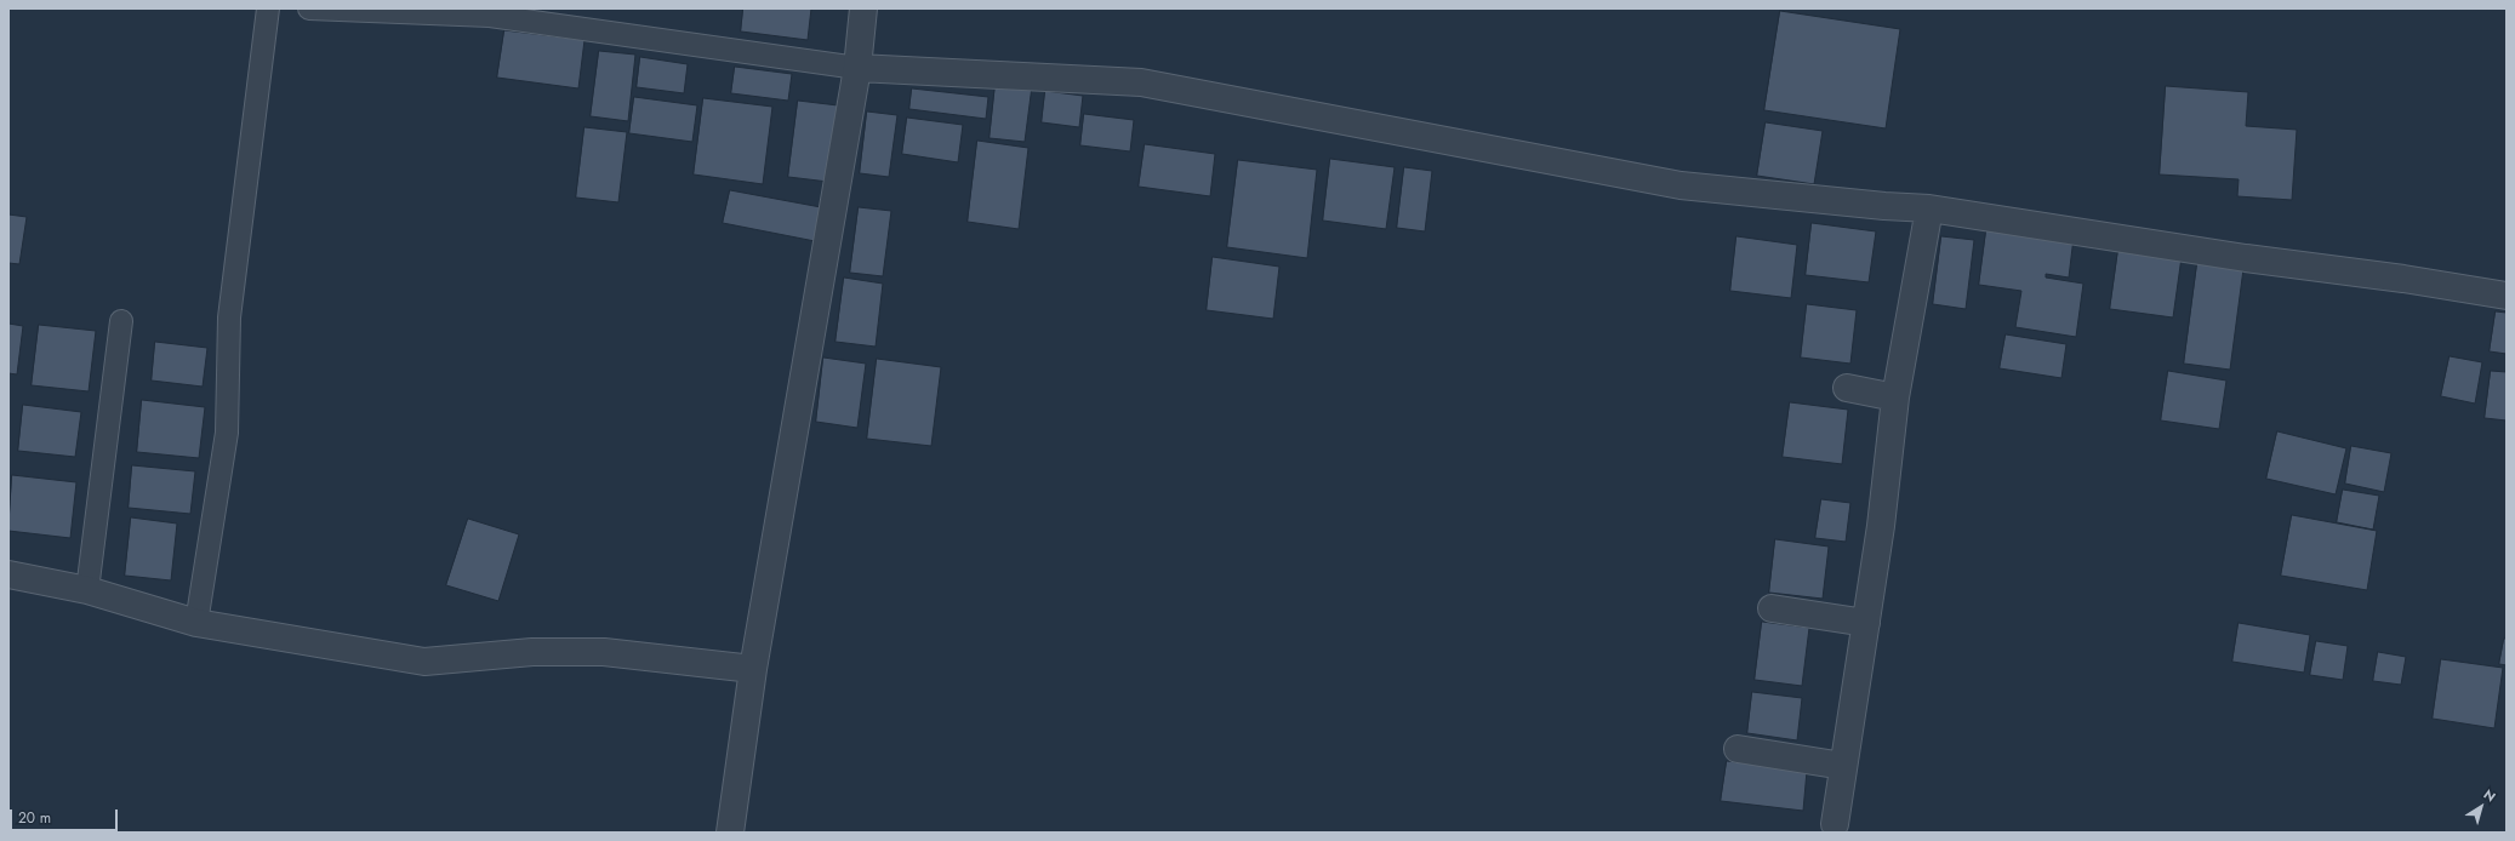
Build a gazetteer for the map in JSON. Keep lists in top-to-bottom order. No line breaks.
{"scale_bar":"20 m","north":"top right"}
